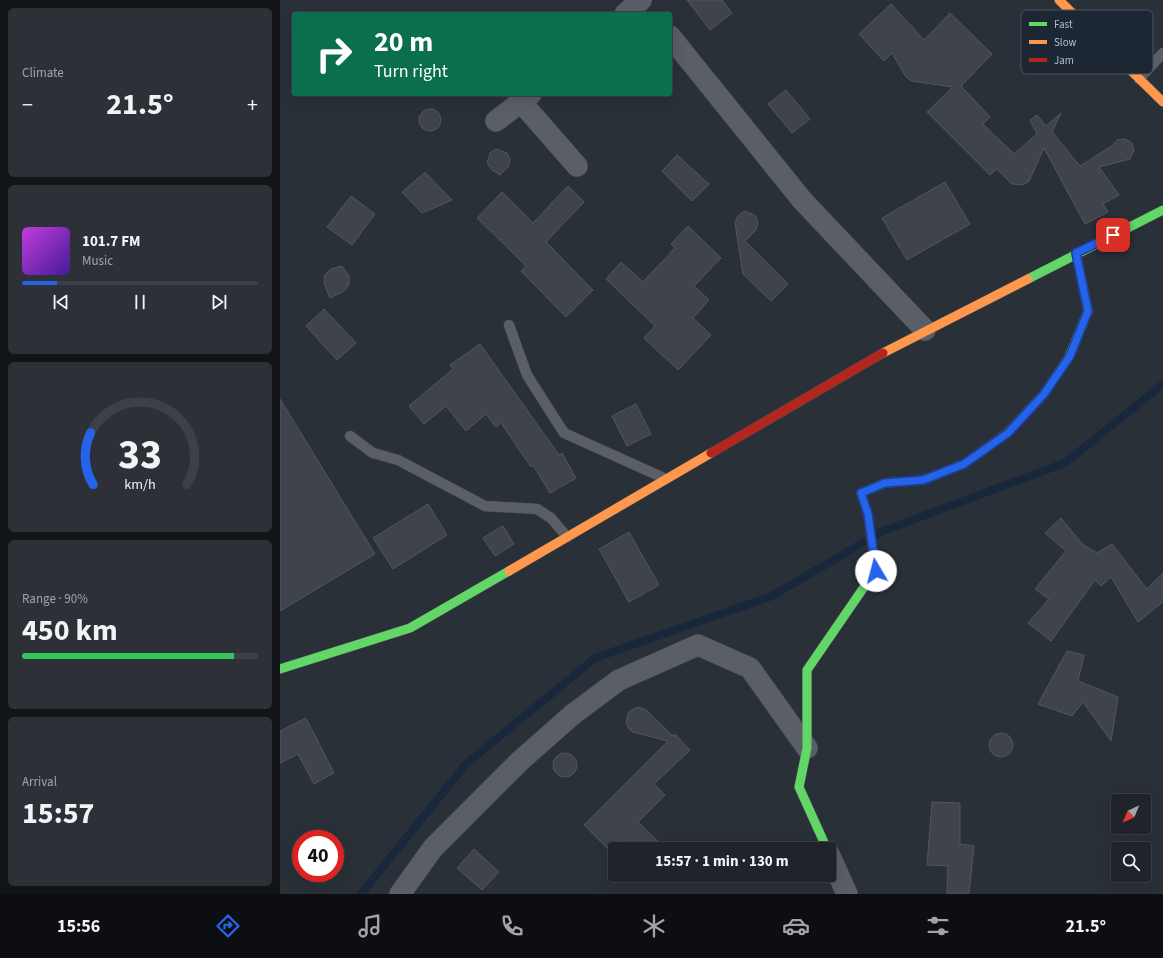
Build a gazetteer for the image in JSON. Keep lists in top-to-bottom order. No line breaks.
{"legend":["Fast","Slow","Jam"],"north":"bottom left","page":{"tile":["Climate",["Range · 90%","450 km"],["Arrival","15:57"]],"turn":["20 m","Turn right"],"heat":["−","21.5°","+"],"song":["101.7 FM","Music"],"limit":"40","trip":"15:57 · 1 min · 130 m","tabs":["15:56","21.5°"],"gauge":["33","km/h"]}}
